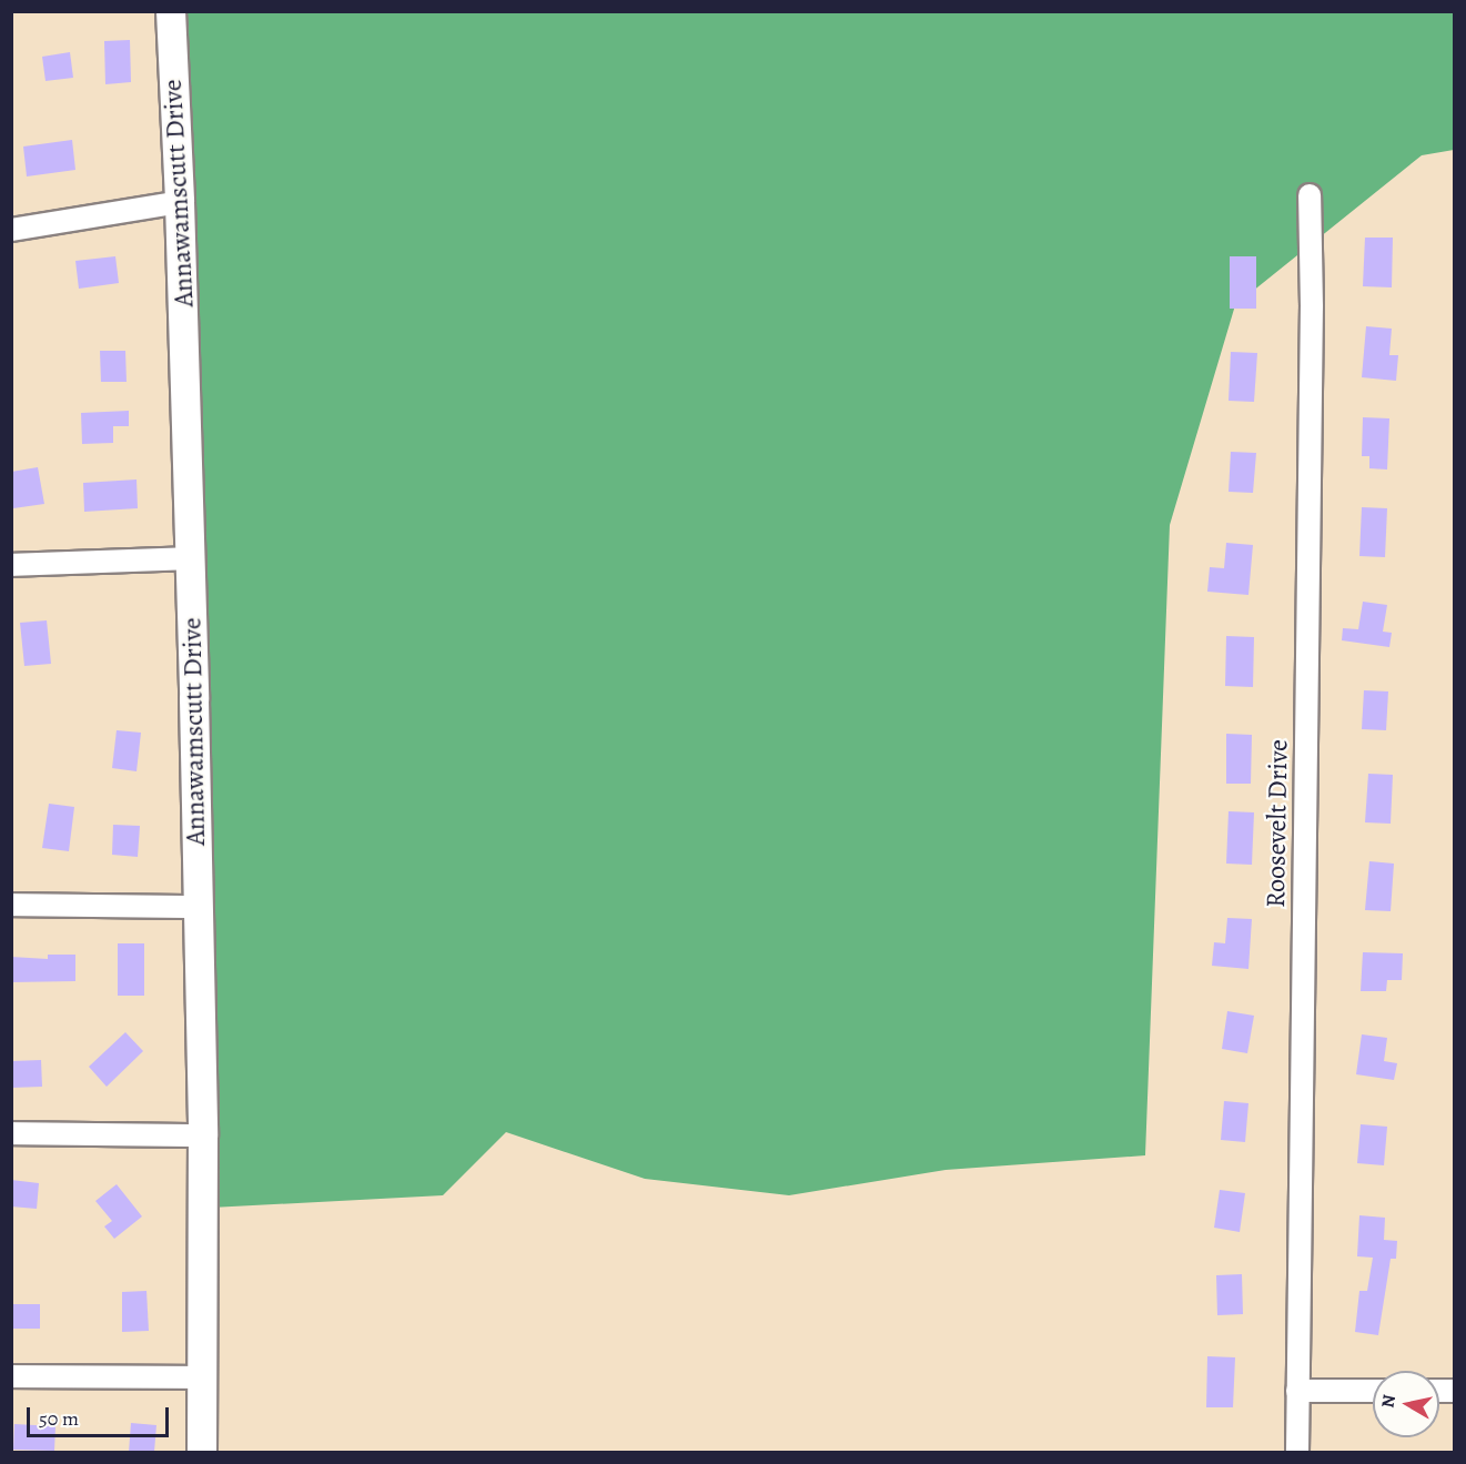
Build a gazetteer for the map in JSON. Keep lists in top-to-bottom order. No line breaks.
{"streets":{"street":["Annawamscutt Drive","Roosevelt Drive"]},"scale_bar":"50 m","north":"left"}
